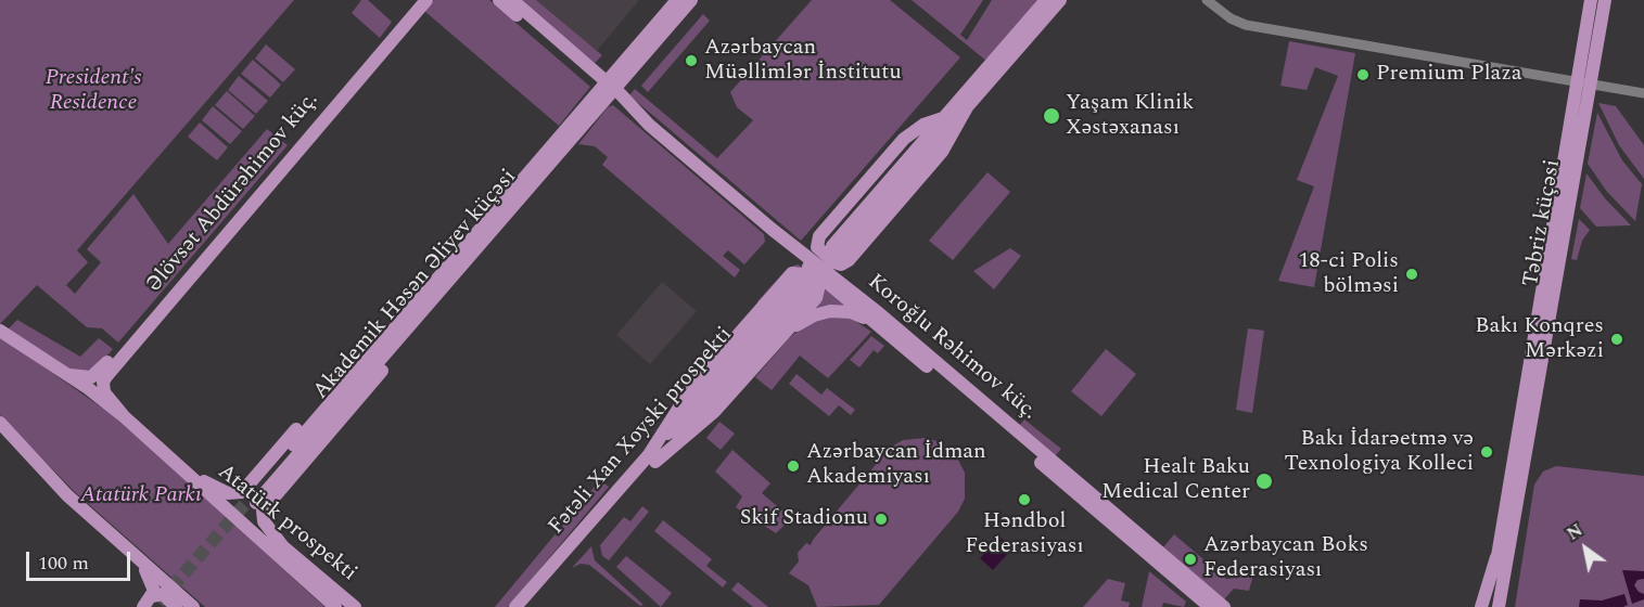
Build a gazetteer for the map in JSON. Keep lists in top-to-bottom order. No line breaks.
{"streets":{"main road":["Əlövsət Abdürəhimov küç.","Təbriz küçəsi","Akademik Həsən Əliyev küçəsi","Koroğlu Rəhimov küç.","Fətəli Xan Xoyski prospekti","Atatürk prospekti"]},"crossings":[["Əlövsət Abdürəhimov küç.","Atatürk prospekti"],["Akademik Həsən Əliyev küçəsi","Koroğlu Rəhimov küç."]],"parks":["President's Residence","Atatürk Parkı"],"places":["Azərbaycan Müəllimlər İnstitutu","Premium Plaza","Yaşam Klinik Xəstəxanası","18-ci Polis bölməsi","Bakı Konqres Mərkəzi","Bakı İdarəetmə və Texnologiya Kolleci","Azərbaycan İdman Akademiyası","Healt Baku Medical Center","Həndbol Federasiyası","Skif Stadionu","Azərbaycan Boks Federasiyası"],"scale_bar":"100 m","north":"top left"}
